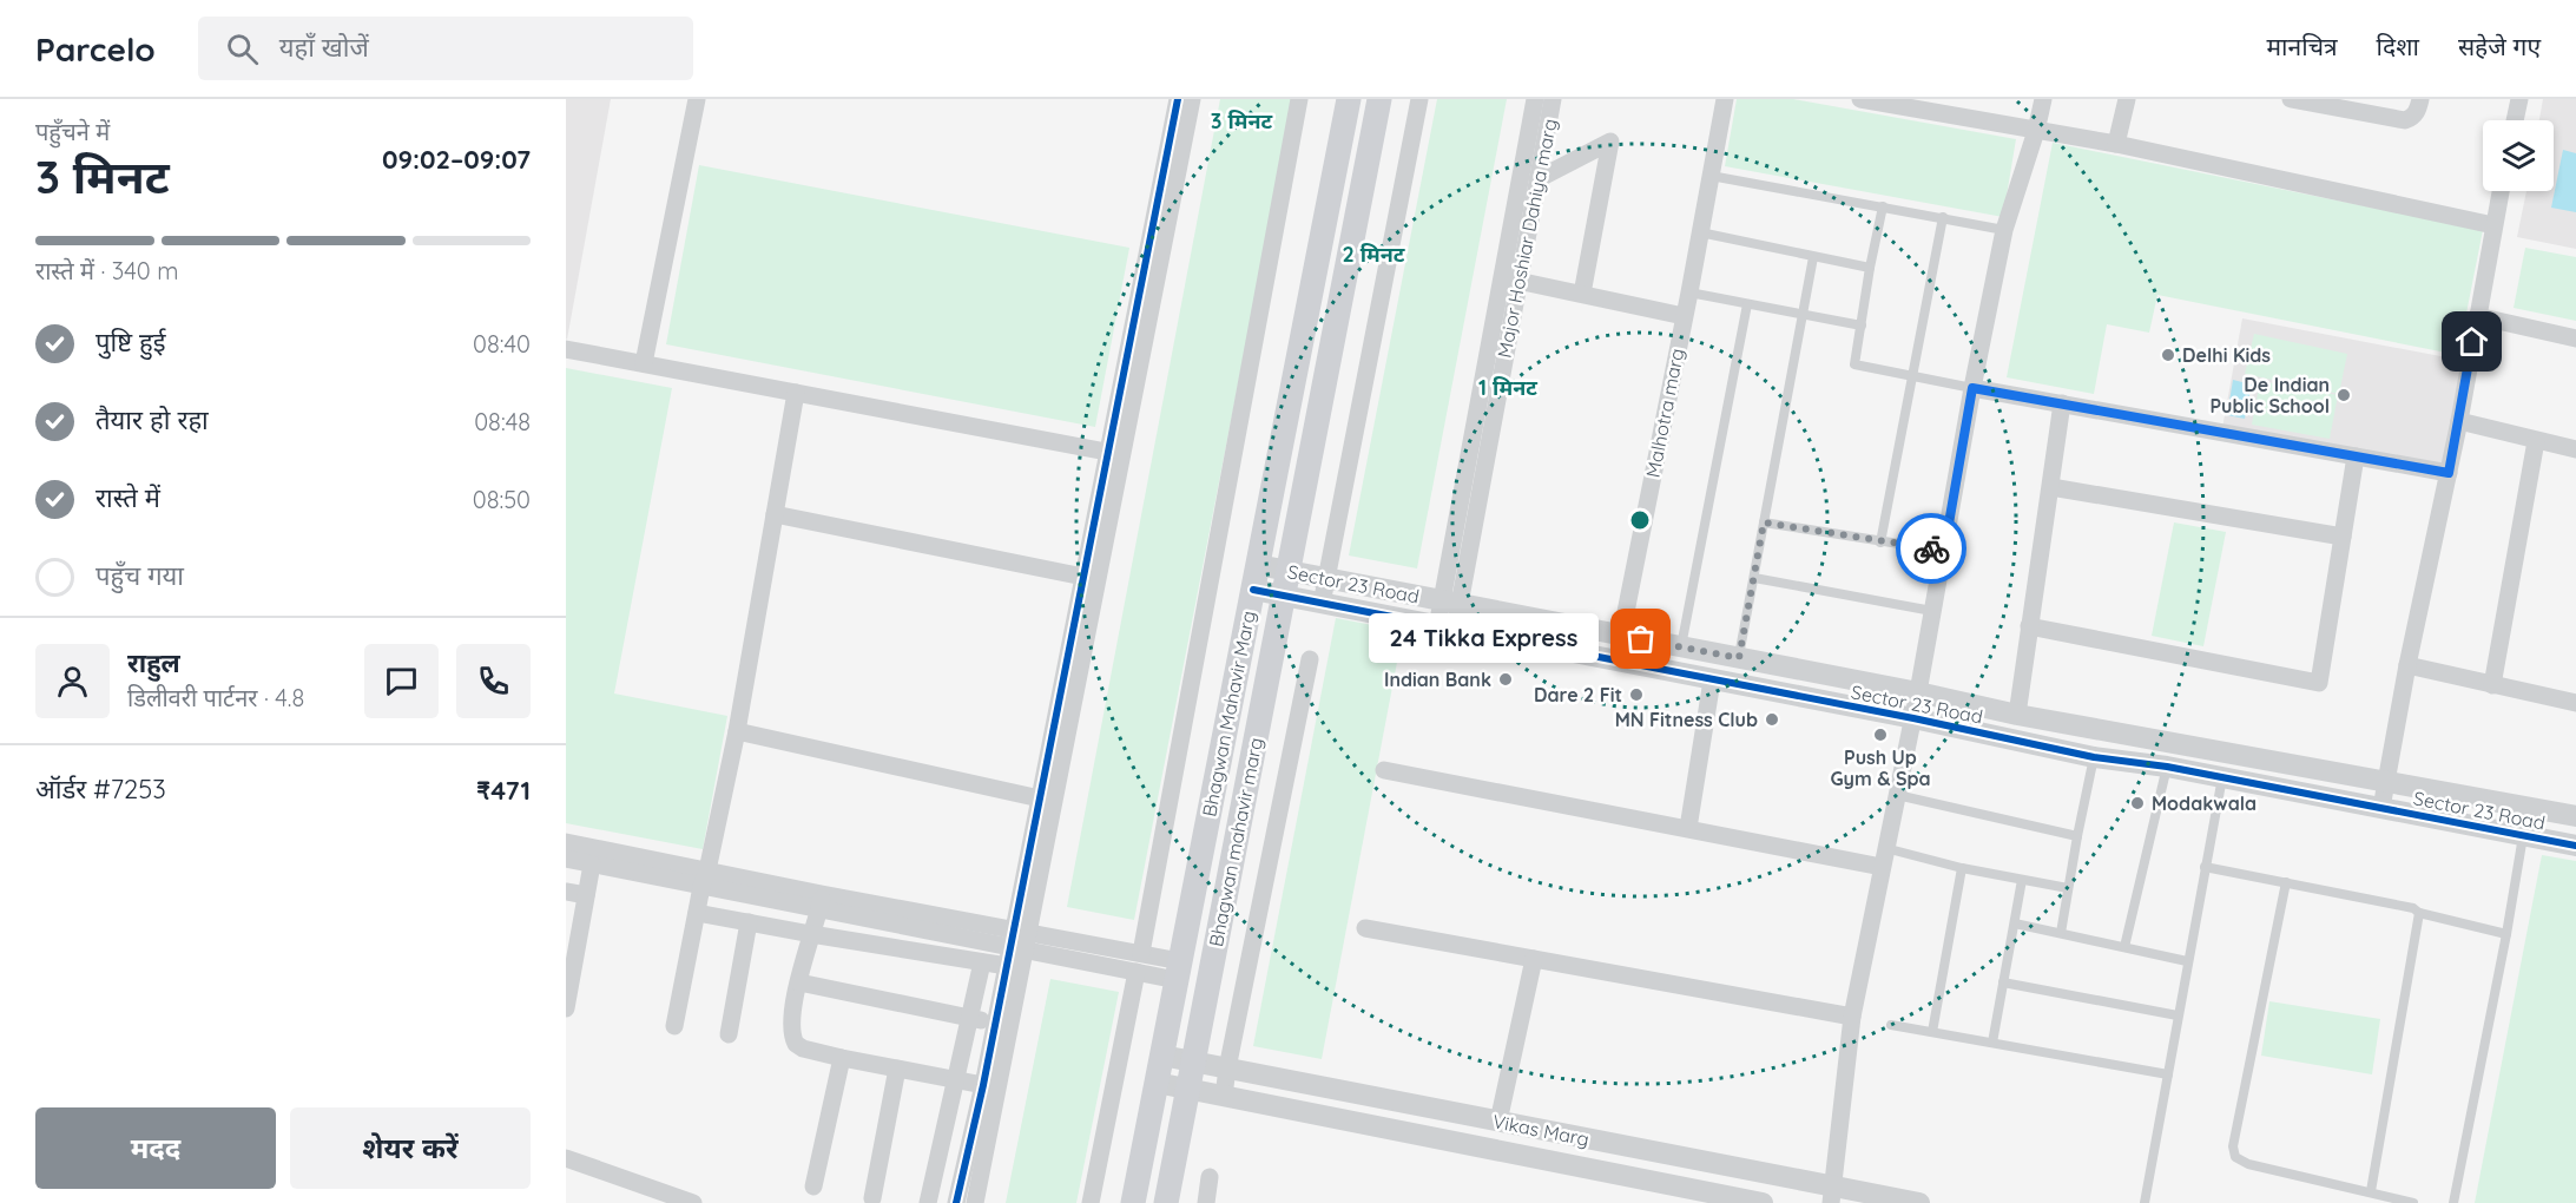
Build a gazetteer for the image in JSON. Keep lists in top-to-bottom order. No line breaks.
{"streets":{"main road":["Bhagwan Mahavir Marg","Bhagwan mahavir marg"],"street":["Major Hoshiar Dahiya marg","Malhotra marg","Sector 23 Road","Vikas Marg"]},"crossings":[["Major Hoshiar Dahiya marg","Sector 23 Road"],["Malhotra marg","Sector 23 Road"],["Sector 23 Road","Bhagwan Mahavir Marg"],["Sector 23 Road","Bhagwan mahavir marg"],["Bhagwan Mahavir Marg","Vikas Marg"],["Bhagwan mahavir marg","Vikas Marg"]],"places":["Delhi Kids","De Indian Public School","24 Tikka Express","Indian Bank","Dare 2 Fit","MN Fitness Club","Push Up Gym & Spa","Modakwala"],"page":{"header":"Parcelo","search":"यहाँ खोजें","nav":["मानचित्र","दिशा","सहेजे गए"],"heading":["3 मिनट","पहुँचने में","09:02–09:07"],"panel":["राहुल","डिलीवरी पार्टनर · 4.8","ऑर्डर #7253","₹471"],"bar":"रास्ते में · 340 m","list":[["पुष्टि हुई","08:40"],["तैयार हो रहा","08:48"],["रास्ते में","08:50"],"पहुँच गया"],"bubble":"24 Tikka Express","buttons":["मदद","शेयर करें"]},"rings":["3 मिनट","2 मिनट","1 मिनट"]}
